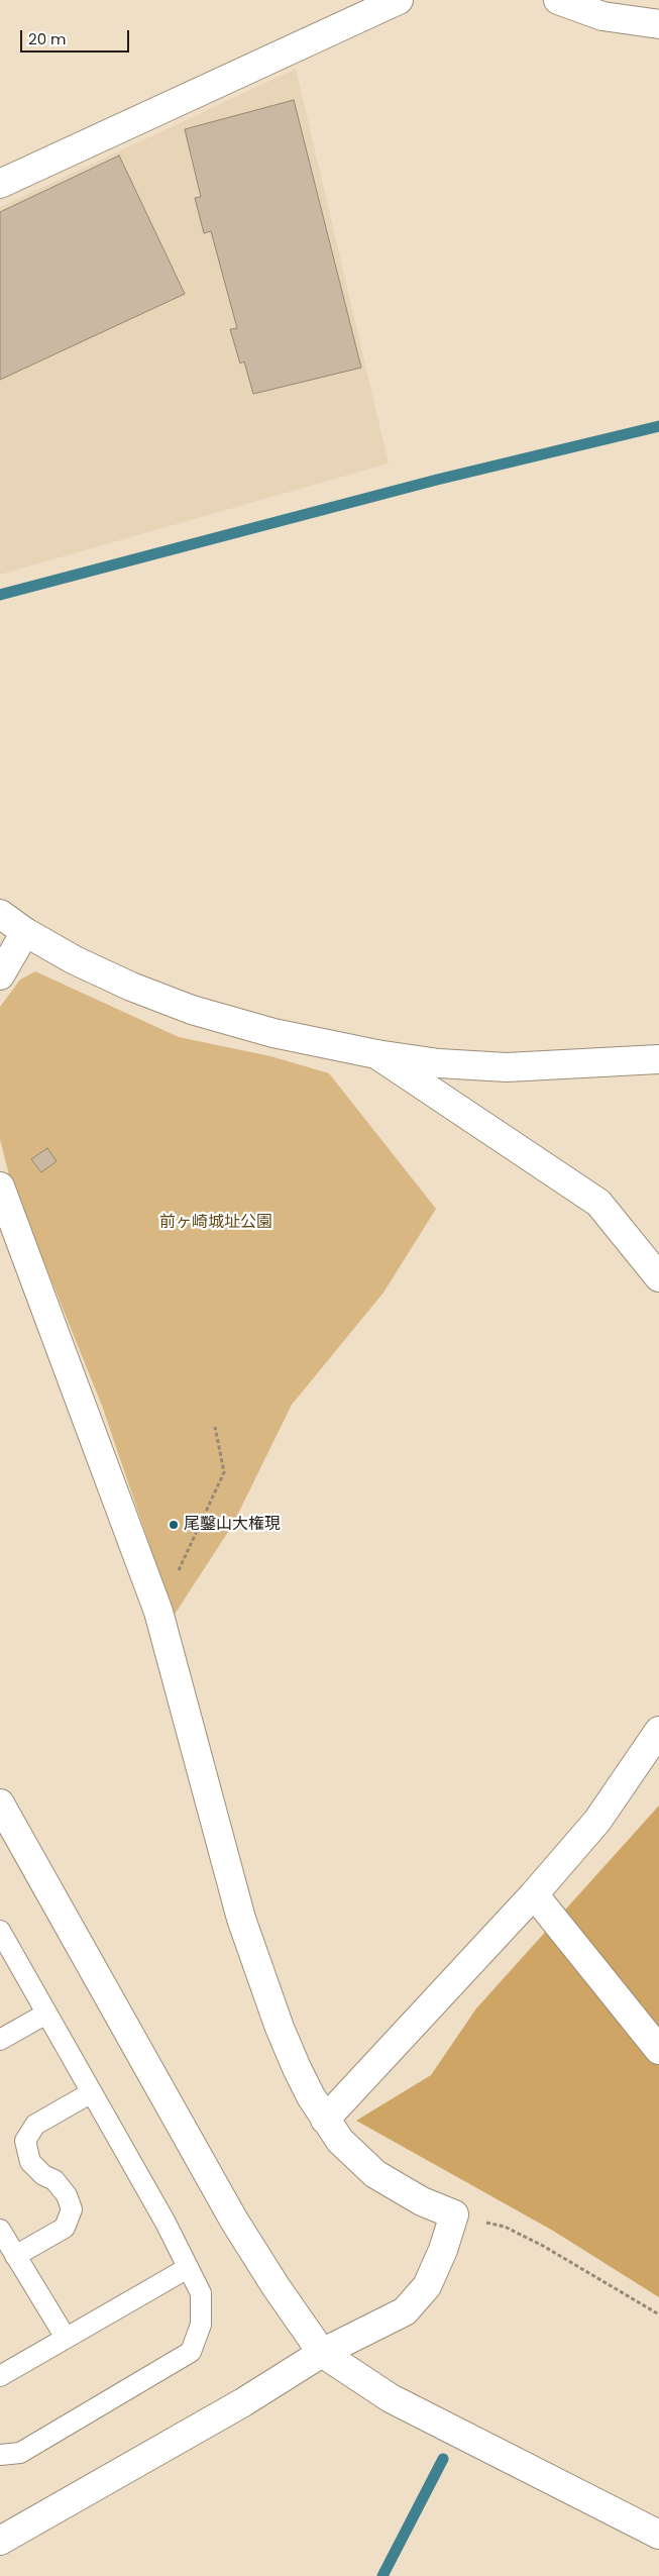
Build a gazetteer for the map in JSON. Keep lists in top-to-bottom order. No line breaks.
{"parks":["前ヶ崎城址公園"],"places":["尾鑿山大権現"],"scale_bar":"20 m"}
